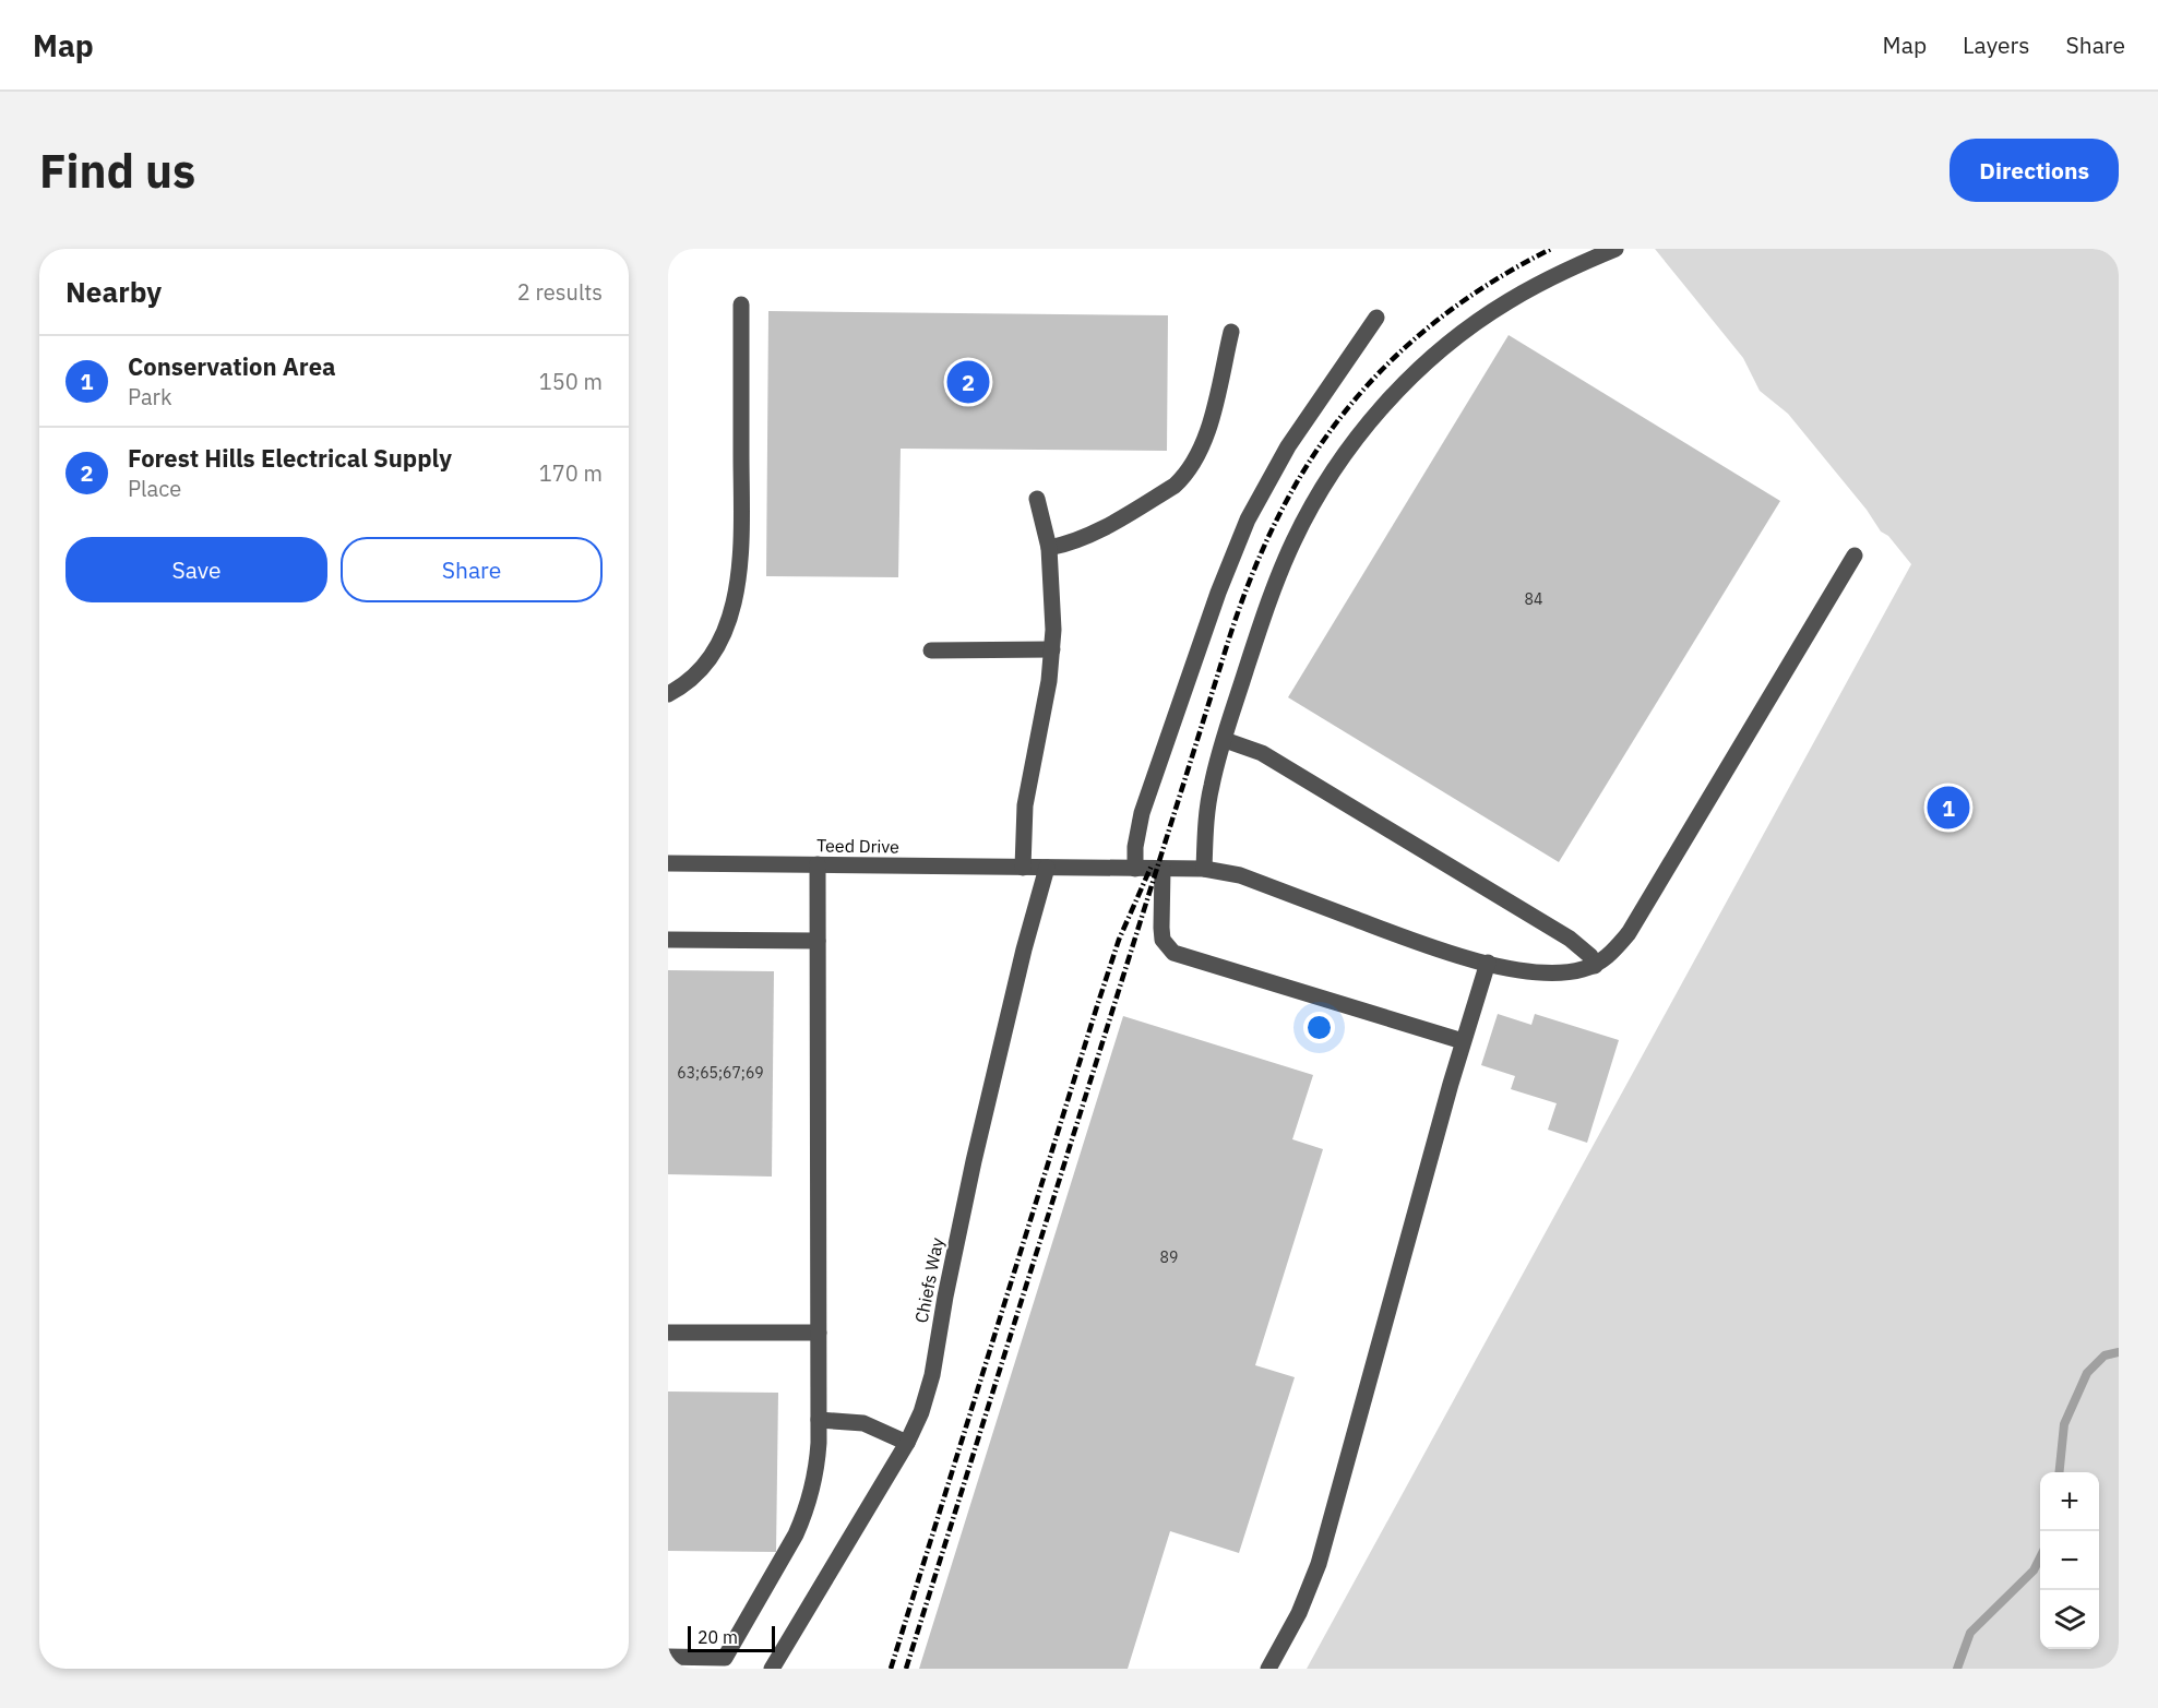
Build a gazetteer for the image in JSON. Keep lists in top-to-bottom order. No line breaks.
{"streets":{"street":["Teed Drive","Chiefs Way"]},"crossings":[["Teed Drive","Chiefs Way"]],"house_numbers":["84","63;65;67;69","89"],"scale_bar":"20 m","page":{"header":"Map","nav":["Map","Layers","Share"],"buttons":["Directions",["Save","Share"]],"title":"Find us","heading":["Nearby","2 results"],"list":[{"mark":"1","name":"Conservation Area","note":"Park","value":"150 m"},{"mark":"2","name":"Forest Hills Electrical Supply","note":"Place","value":"170 m"}],"pins":["2","1"],"map_buttons":["+","−"],"scale":"20 m"}}
